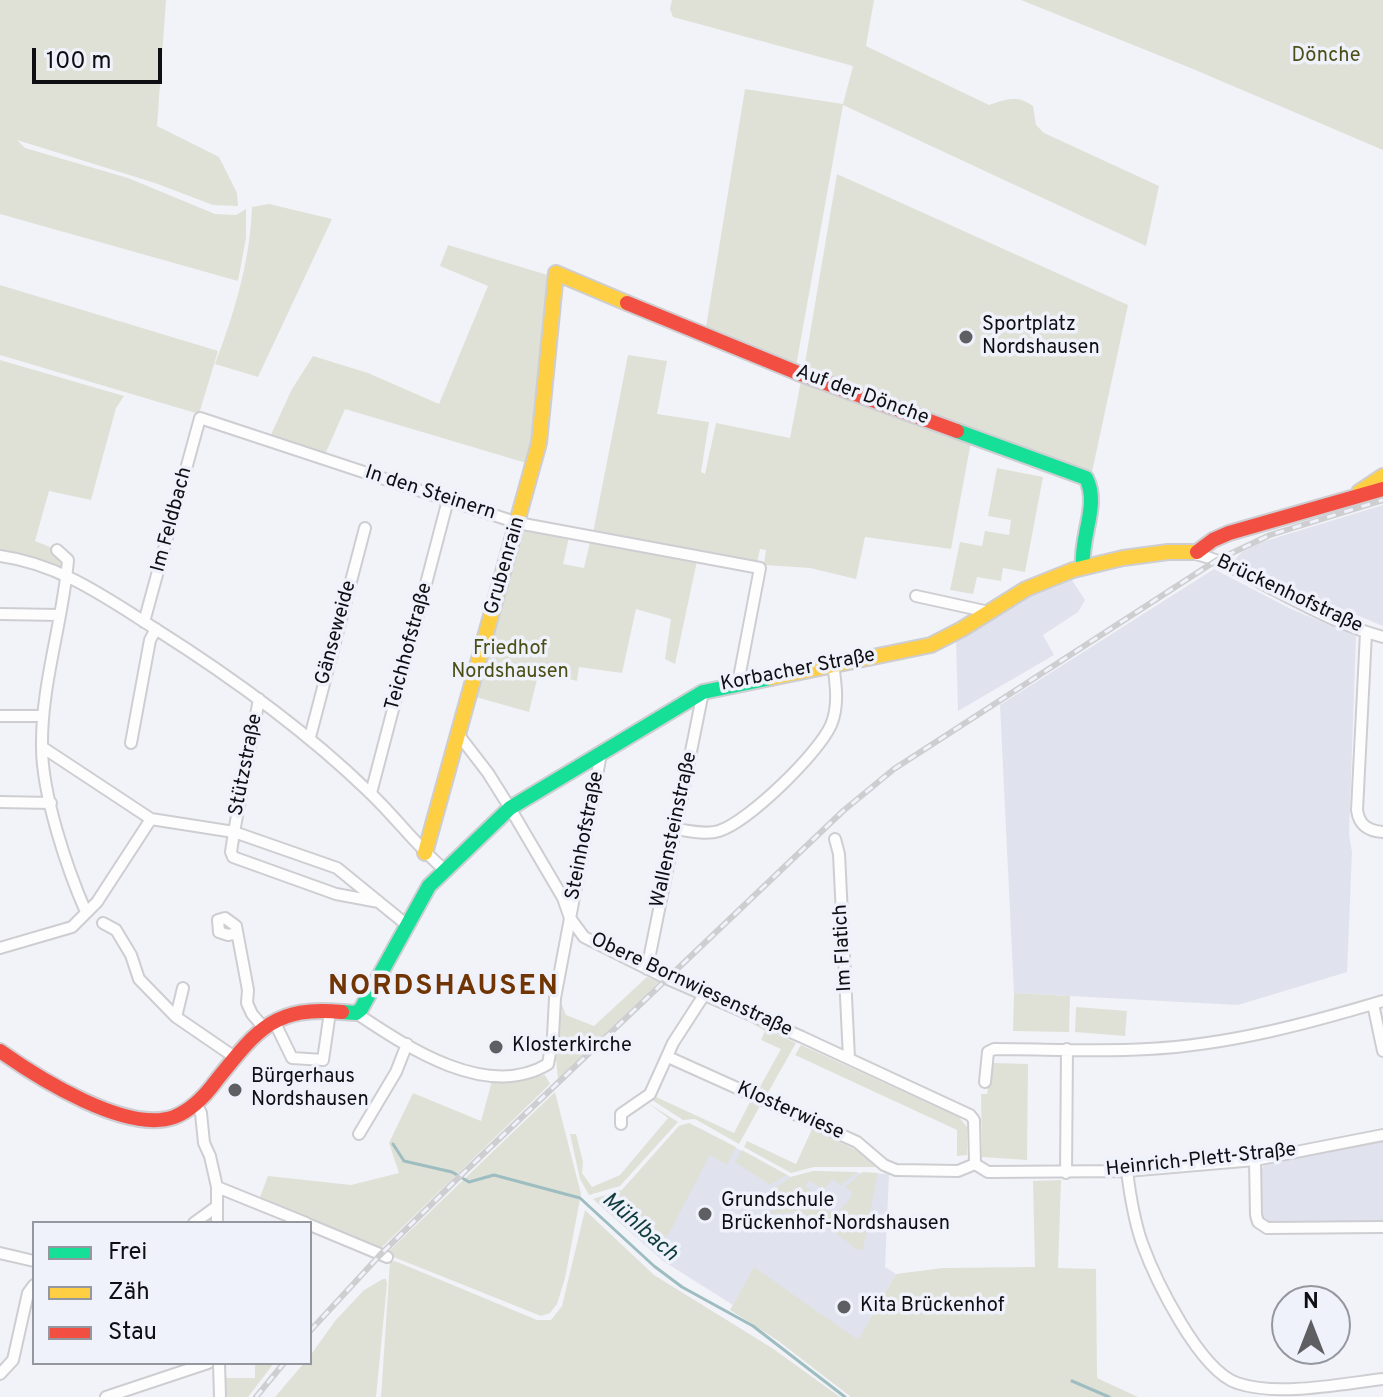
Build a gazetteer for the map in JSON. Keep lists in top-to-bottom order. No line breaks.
{"streets":{"street":["Auf der Dönche","In den Steinern","Im Feldbach","Grubenrain","Brückenhofstraße","Gänseweide","Teichhofstraße","Korbacher Straße","Stützstraße","Wallensteinstraße","Steinhofstraße","Im Flatich","Obere Bornwiesenstraße","Klosterwiese","Heinrich-Plett-Straße"]},"crossings":[["Auf der Dönche","Grubenrain"],["Auf der Dönche","Korbacher Straße"],["In den Steinern","Im Feldbach"],["In den Steinern","Grubenrain"],["In den Steinern","Teichhofstraße"],["In den Steinern","Korbacher Straße"],["Grubenrain","Obere Bornwiesenstraße"],["Brückenhofstraße","Korbacher Straße"],["Korbacher Straße","Wallensteinstraße"],["Korbacher Straße","Steinhofstraße"],["Korbacher Straße","Obere Bornwiesenstraße"],["Wallensteinstraße","Obere Bornwiesenstraße"],["Steinhofstraße","Obere Bornwiesenstraße"],["Im Flatich","Obere Bornwiesenstraße"],["Obere Bornwiesenstraße","Heinrich-Plett-Straße"],["Klosterwiese","Heinrich-Plett-Straße"]],"districts":["NORDSHAUSEN"],"water":["Mühlbach"],"parks":["Dönche","Friedhof Nordshausen"],"places":["Sportplatz Nordshausen","Klosterkirche","Bürgerhaus Nordshausen","Grundschule Brückenhof-Nordshausen","Kita Brückenhof"],"legend":["Frei","Zäh","Stau"],"scale_bar":"100 m","north":"top"}
